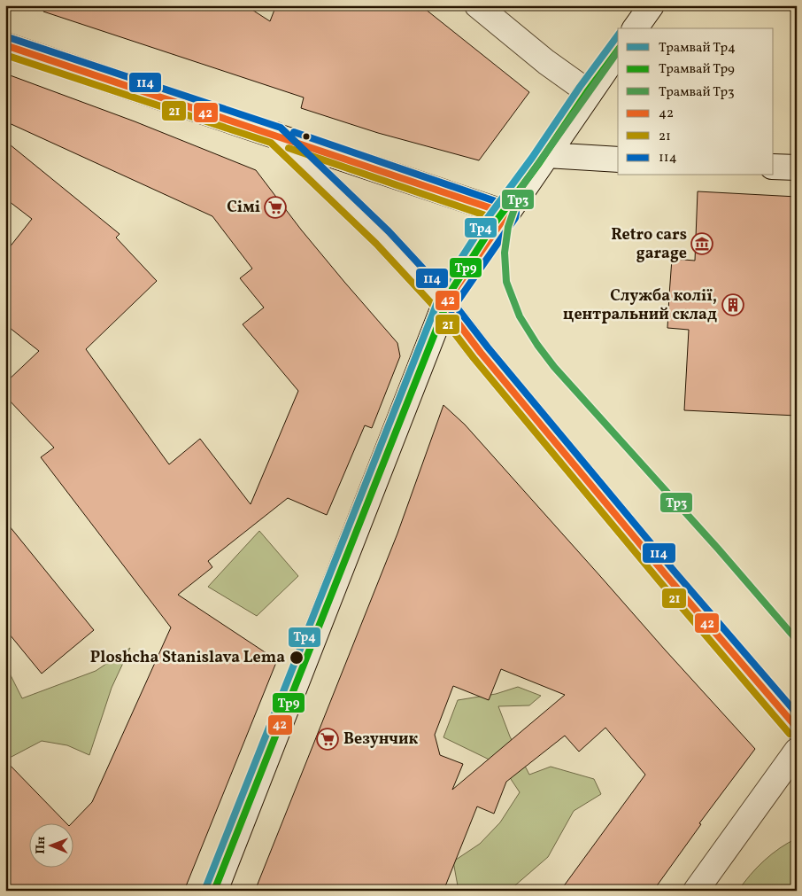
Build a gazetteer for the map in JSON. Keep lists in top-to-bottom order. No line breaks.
{"places":{"supermarket":["Сімі","Везунчик"],"museum":["Retro cars garage"],"building":["Служба колії, центральний склад"],"other":["Ploshcha Stanislava Lema"]},"lines":["tram line Тр4","transit line 114","transit line 42","tram line Тр9","tram line Тр3","transit line 21"],"legend":["Трамвай Тр4","Трамвай Тр9","Трамвай Тр3","42","21","114"],"north":"left"}
